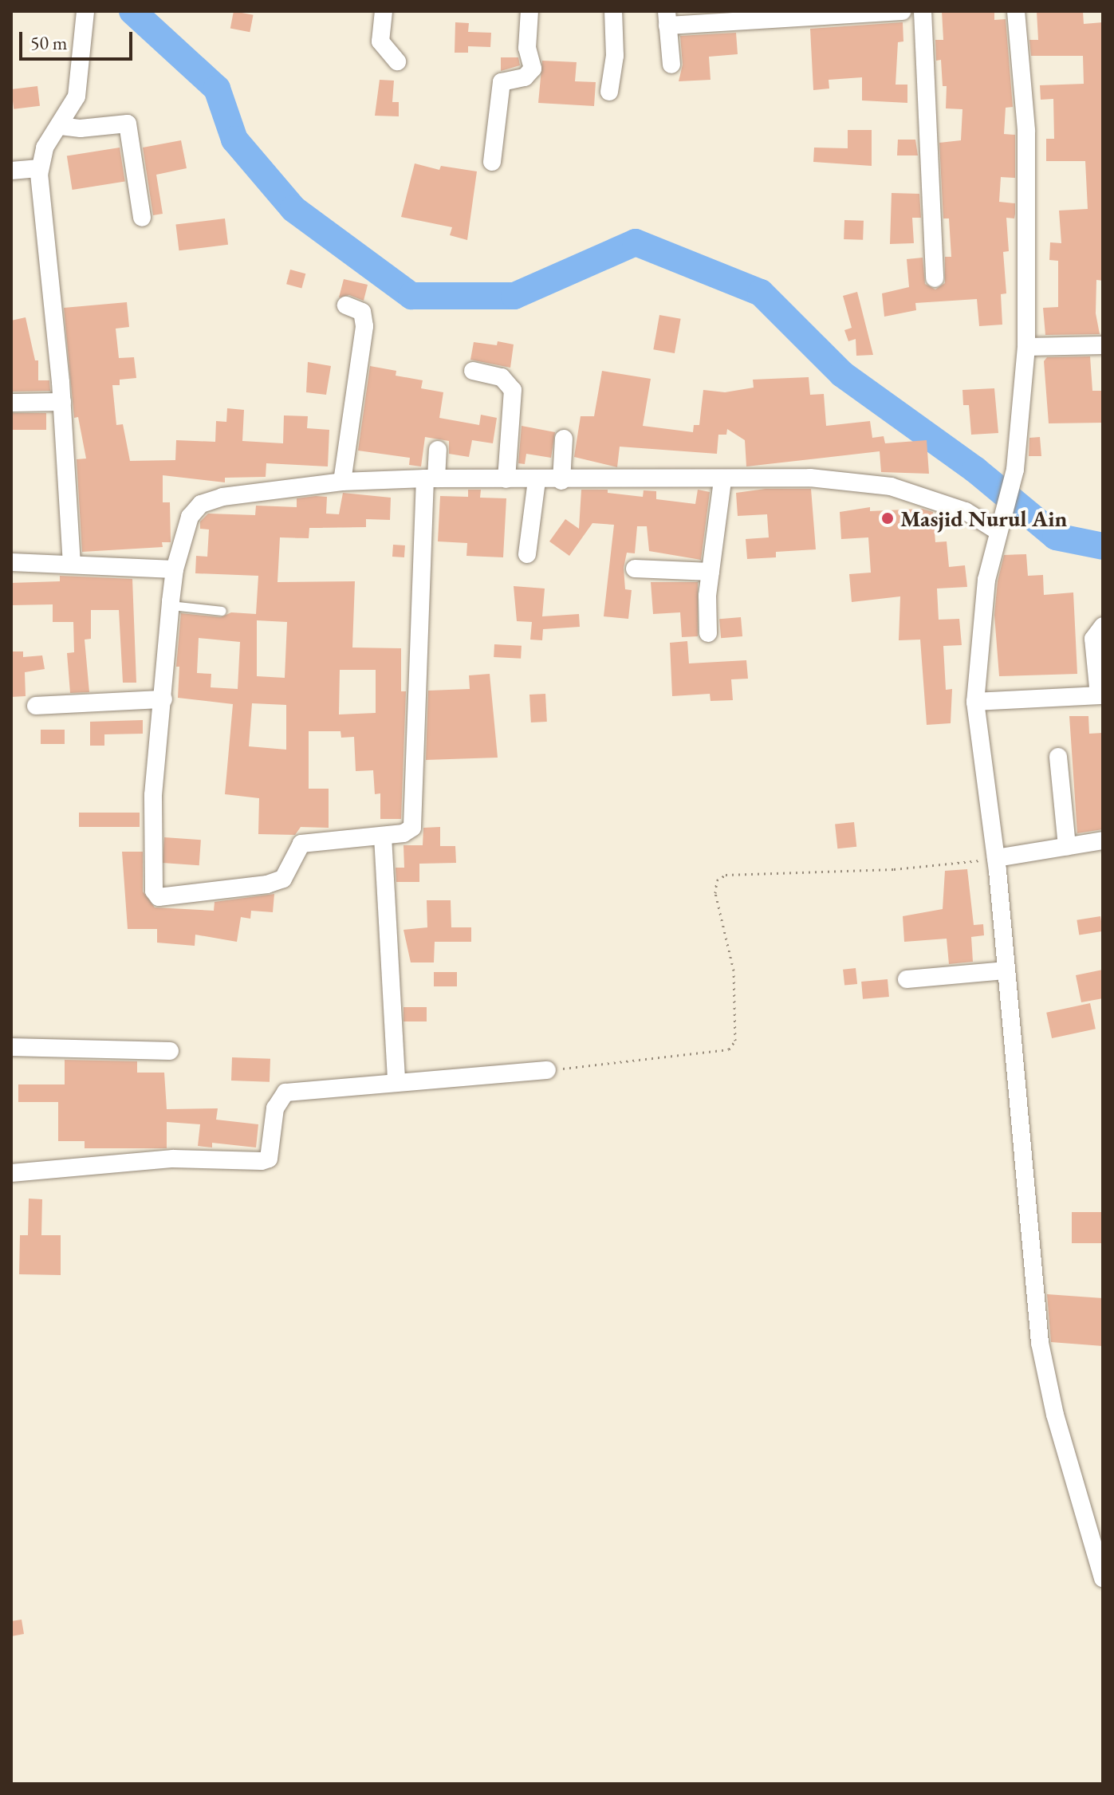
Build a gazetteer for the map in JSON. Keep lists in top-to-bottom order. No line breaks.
{"places":["Masjid Nurul Ain"],"scale_bar":"50 m"}
